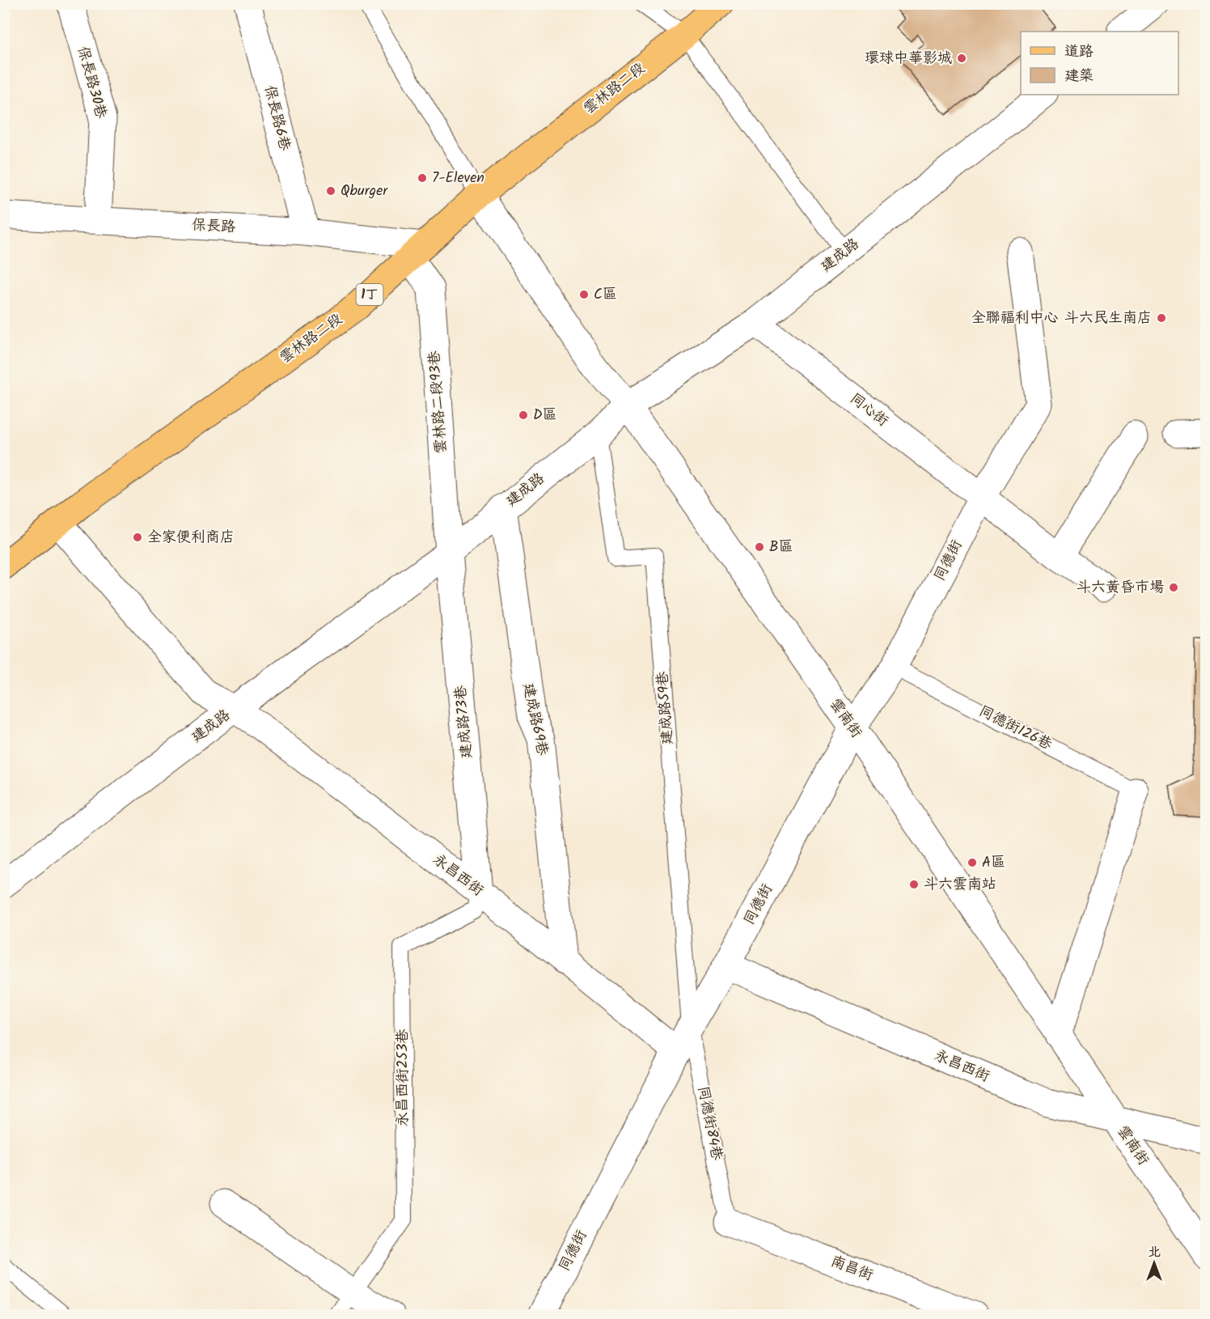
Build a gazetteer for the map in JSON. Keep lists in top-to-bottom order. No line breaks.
{"streets":{"main road":["雲林路二段","1丁"],"street":["保長路30巷","保長路6巷","保長路","建成路","雲林路二段93巷","同心街","同德街","雲南街","建成路69巷","建成路73巷","永昌西街","南昌街"],"lane":["建成路59巷","同德街126巷","永昌西街253巷","同德街84巷"]},"crossings":[["保長路30巷","保長路"],["雲林路二段","保長路"],["雲林路二段","雲林路二段93巷"],["雲林路二段","雲南街"],["雲林路二段","永昌西街"],["保長路6巷","保長路"],["保長路","雲林路二段93巷"],["建成路","雲林路二段93巷"],["建成路","同心街"],["建成路","建成路59巷"],["建成路","雲南街"],["建成路","建成路69巷"],["建成路","建成路73巷"],["建成路","永昌西街"],["雲林路二段93巷","建成路73巷"],["同心街","同德街"],["同德街","建成路59巷"],["同德街","雲南街"],["同德街","同德街126巷"],["同德街","永昌西街"],["同德街","同德街84巷"],["建成路59巷","同德街84巷"],["雲南街","永昌西街"],["建成路69巷","永昌西街"],["建成路73巷","永昌西街"],["建成路73巷","永昌西街253巷"],["永昌西街","永昌西街253巷"],["同德街84巷","南昌街"]],"places":["環球中華影城","7-Eleven","Qburger","C區","全聯福利中心 斗六民生南店","D區","全家便利商店","B區","斗六黃昏市場","A區","斗六雲南站"],"legend":["道路","建築"],"north":"top"}
